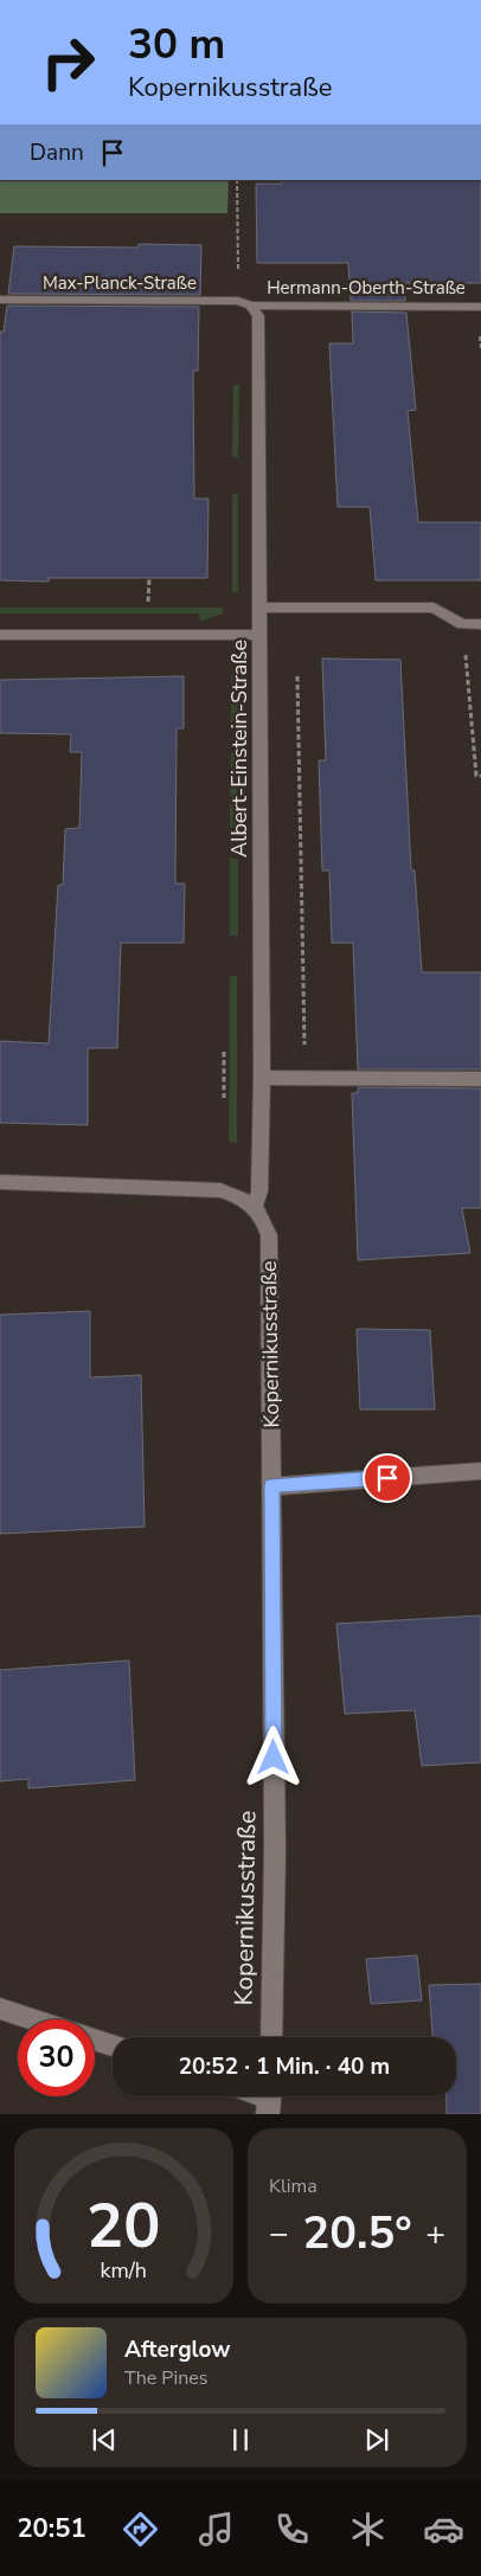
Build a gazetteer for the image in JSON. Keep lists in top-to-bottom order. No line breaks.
{"streets":{"street":["Max-Planck-Straße","Hermann-Oberth-Straße","Albert-Einstein-Straße","Kopernikusstraße"]},"crossings":[["Max-Planck-Straße","Hermann-Oberth-Straße"],["Max-Planck-Straße","Albert-Einstein-Straße"],["Hermann-Oberth-Straße","Albert-Einstein-Straße"],["Albert-Einstein-Straße","Kopernikusstraße"]],"page":{"turn":["30 m","Kopernikusstraße"],"then":"Dann","limit":"30","trip":"20:52 · 1 Min. · 40 m","tile":"Klima","heat":["−","20.5°","+"],"song":["Afterglow","The Pines"],"tabs":"20:51","gauge":["20","km/h"]}}
